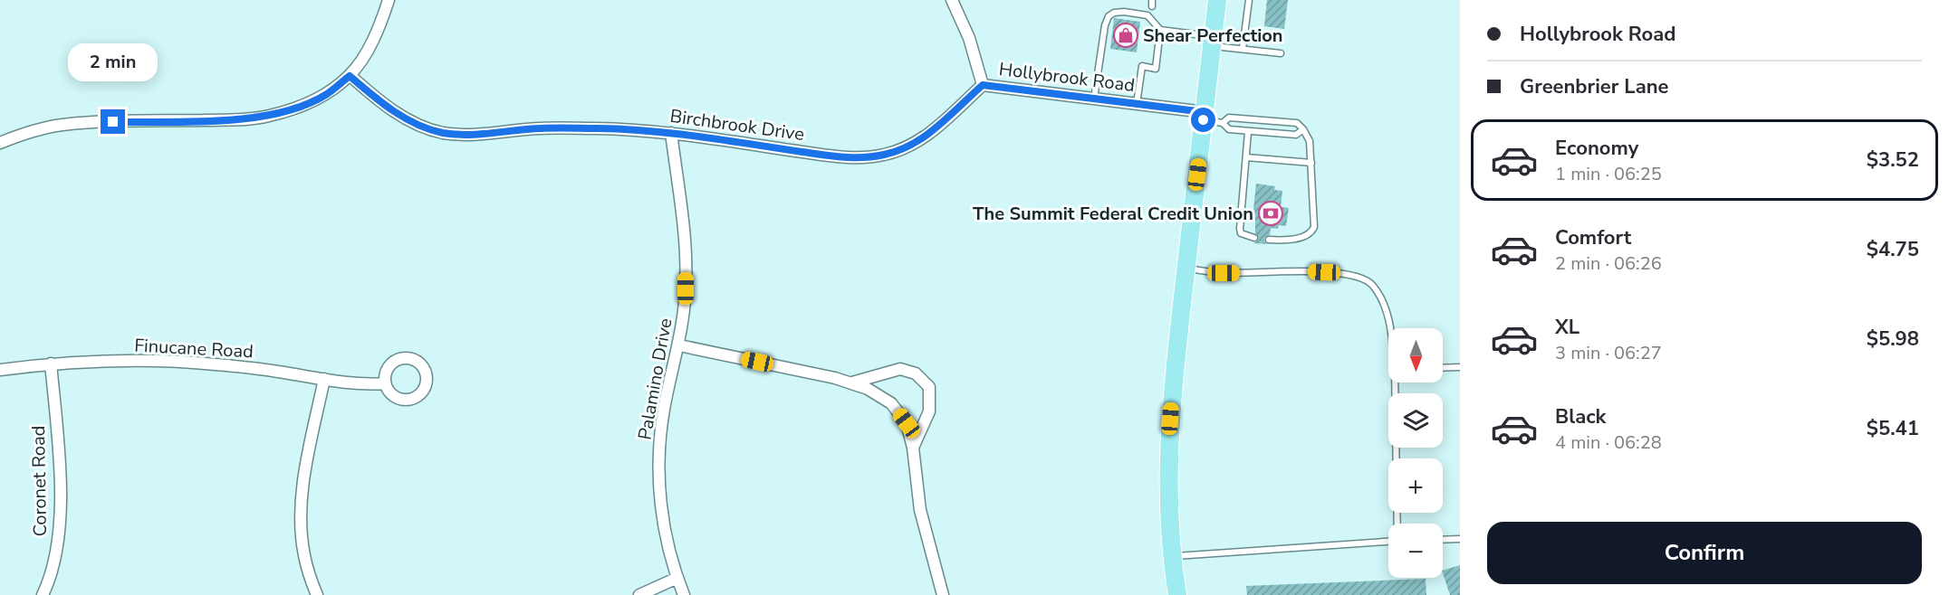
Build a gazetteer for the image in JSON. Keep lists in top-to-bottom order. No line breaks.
{"streets":{"street":["Hollybrook Road","Birchbrook Drive","Finucane Road","Palamino Drive","Coronet Road"]},"crossings":[["Hollybrook Road","Birchbrook Drive"],["Birchbrook Drive","Palamino Drive"],["Finucane Road","Coronet Road"]],"places":{"shop":["Shear Perfection"],"bank":["The Summit Federal Credit Union"]},"north":"bottom","page":{"banner":["Hollybrook Road","Greenbrier Lane"],"bubble":"2 min","list":[{"name":"Economy","note":"1 min · 06:25","value":"$3.52"},{"name":"Comfort","note":"2 min · 06:26","value":"$4.75"},{"name":"XL","note":"3 min · 06:27","value":"$5.98"},{"name":"Black","note":"4 min · 06:28","value":"$5.41"}],"map_buttons":["+","−"],"buttons":"Confirm"}}
